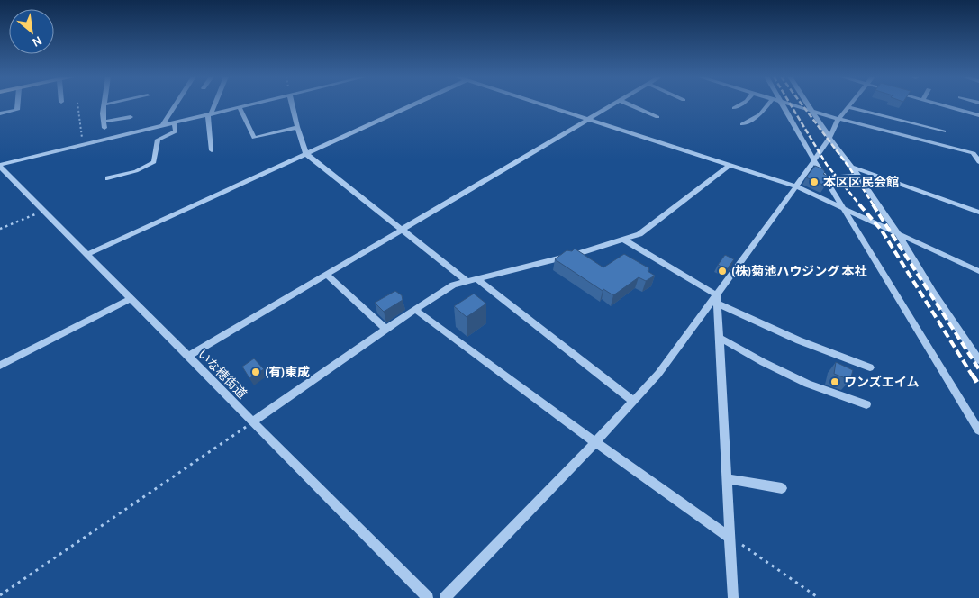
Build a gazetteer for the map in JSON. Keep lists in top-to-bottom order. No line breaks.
{"streets":{"street":["いな穂街道"]},"places":["本区区民会館","(株)菊池ハウジング 本社","(有)東成","ワンズエイム"],"north":"bottom right"}
